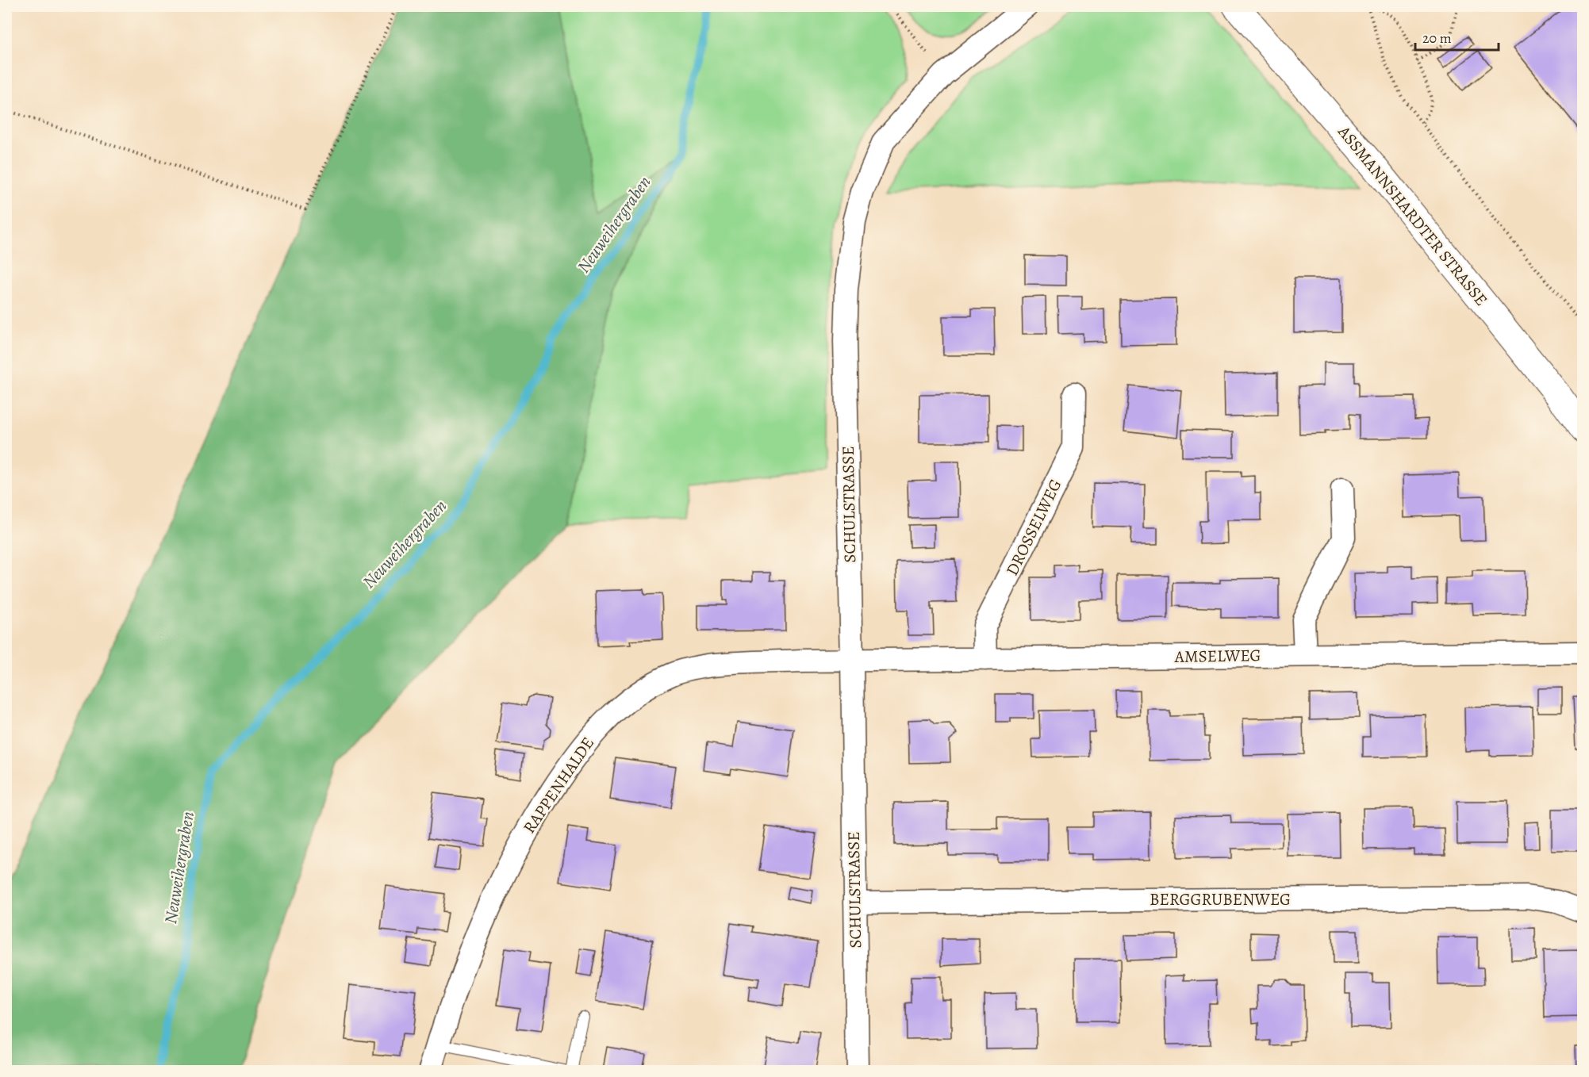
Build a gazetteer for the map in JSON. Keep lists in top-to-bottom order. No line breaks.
{"streets":{"main road":["ASSMANNSHARDTER STRASSE"],"street":["SCHULSTRASSE","DROSSELWEG","AMSELWEG","RAPPENHALDE","BERGGRUBENWEG"]},"crossings":[["SCHULSTRASSE","AMSELWEG"],["SCHULSTRASSE","RAPPENHALDE"],["SCHULSTRASSE","BERGGRUBENWEG"],["DROSSELWEG","AMSELWEG"],["AMSELWEG","RAPPENHALDE"]],"water":["Neuweihergraben"],"scale_bar":"20 m"}
